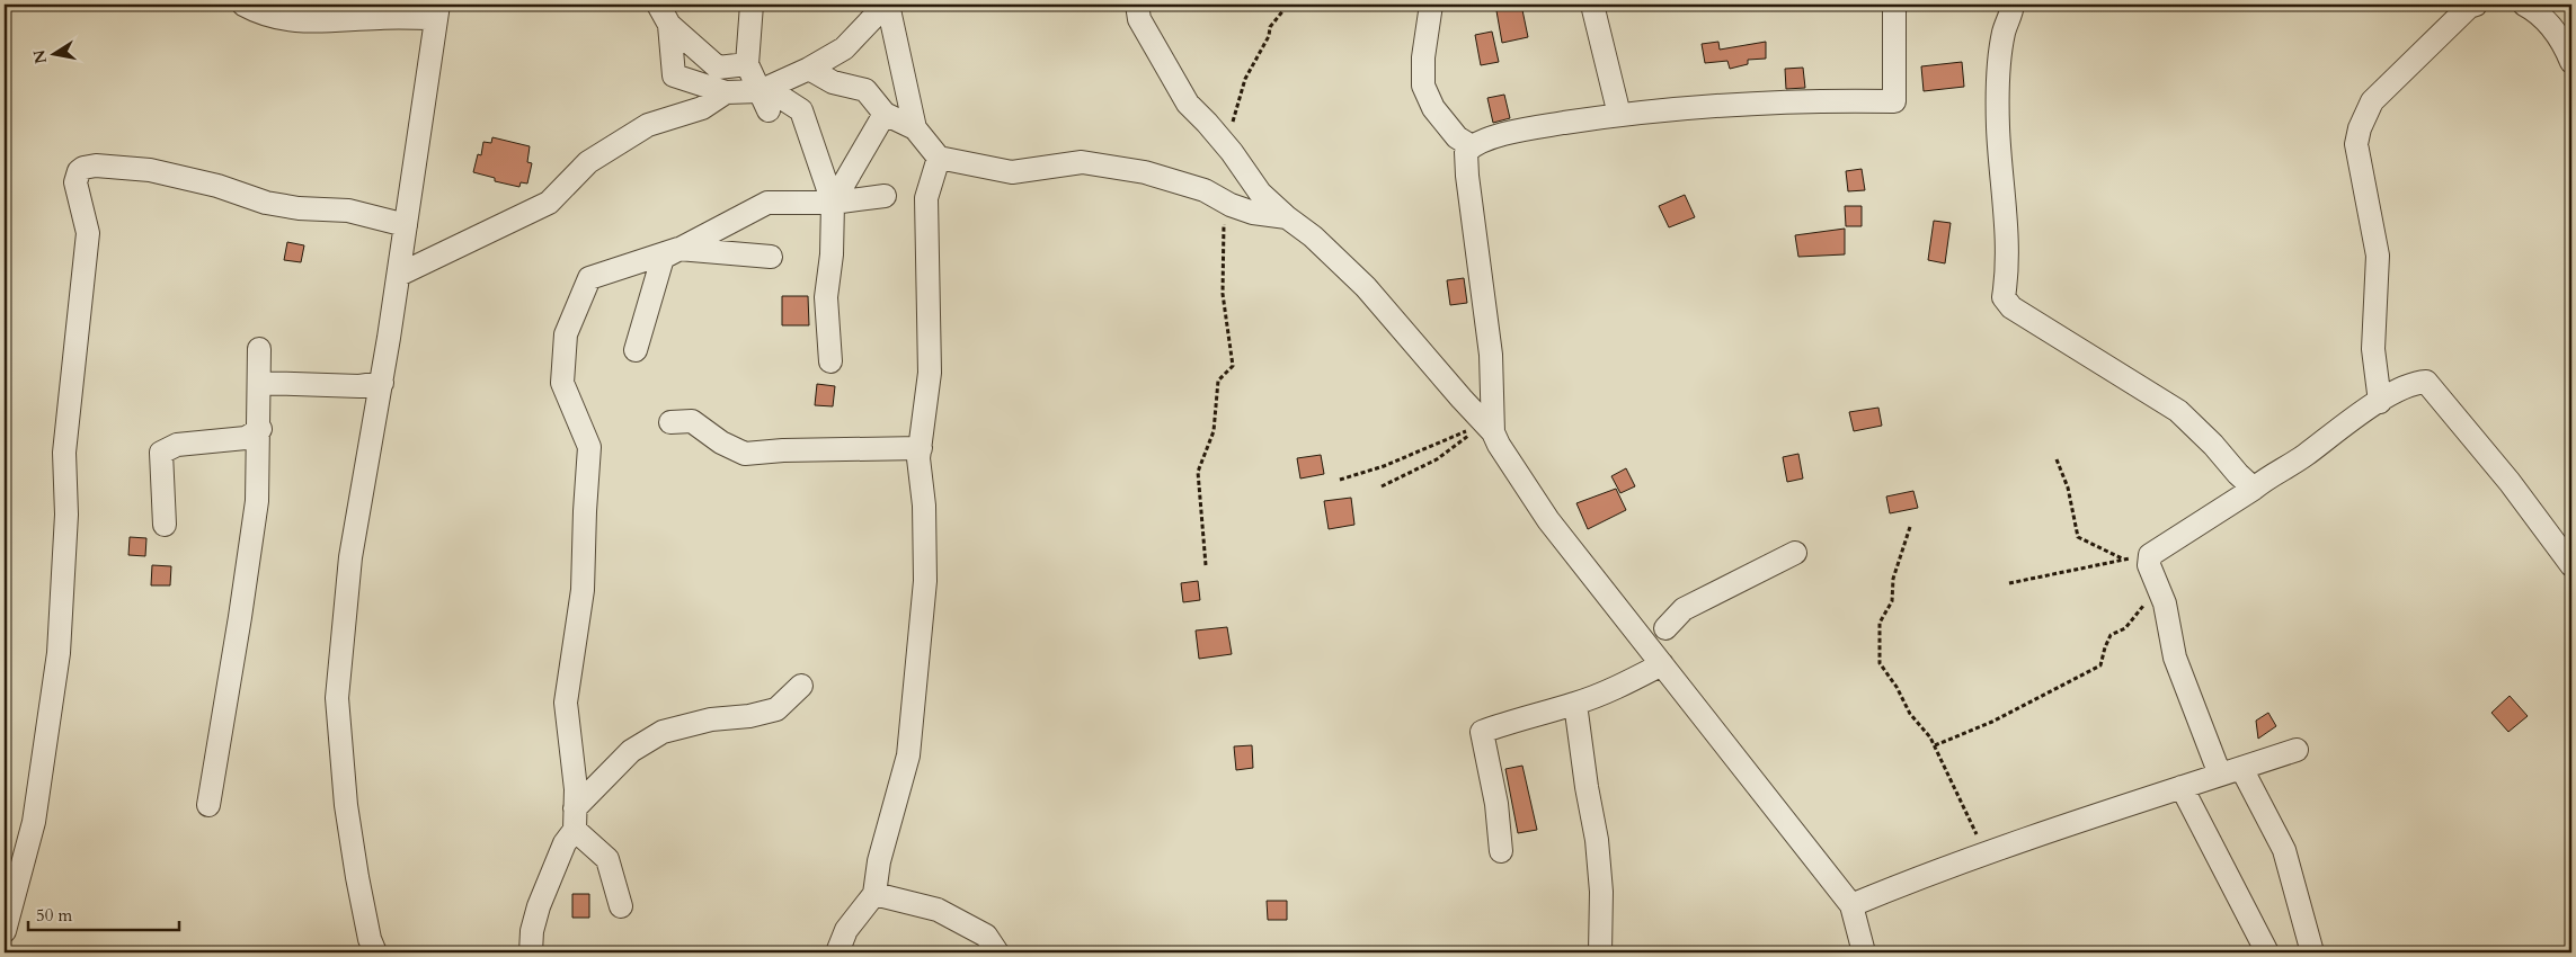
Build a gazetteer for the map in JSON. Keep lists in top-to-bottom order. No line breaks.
{"scale_bar":"50 m","north":"left"}
